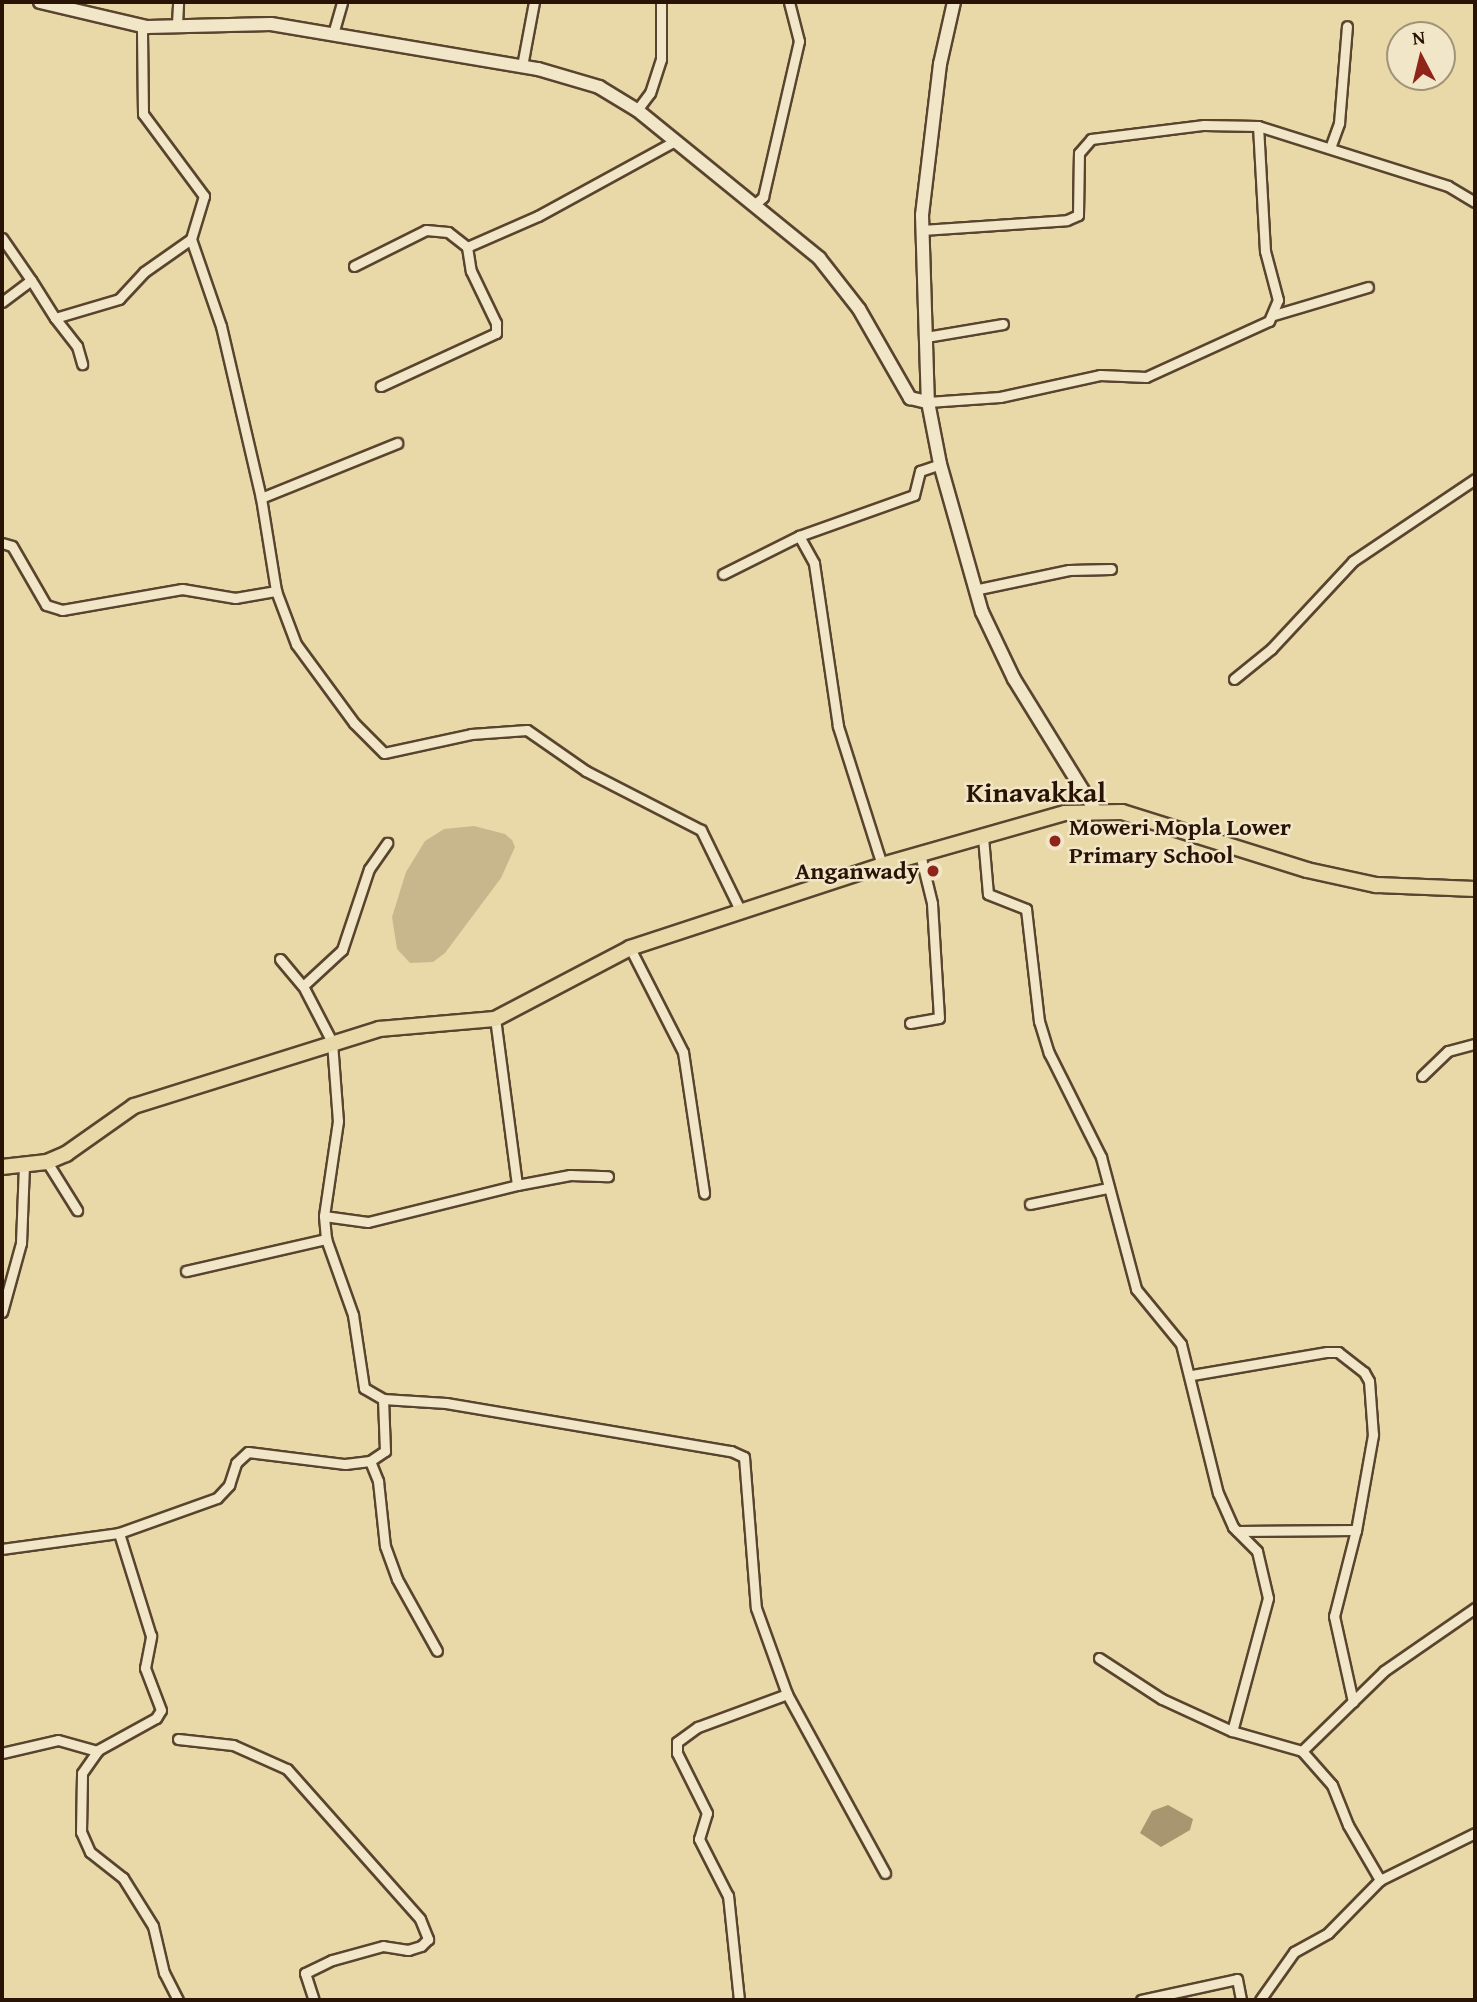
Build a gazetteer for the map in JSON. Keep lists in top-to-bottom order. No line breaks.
{"districts":["Kinavakkal"],"places":["Moweri Mopla Lower Primary School","Anganwady"],"north":"top"}
